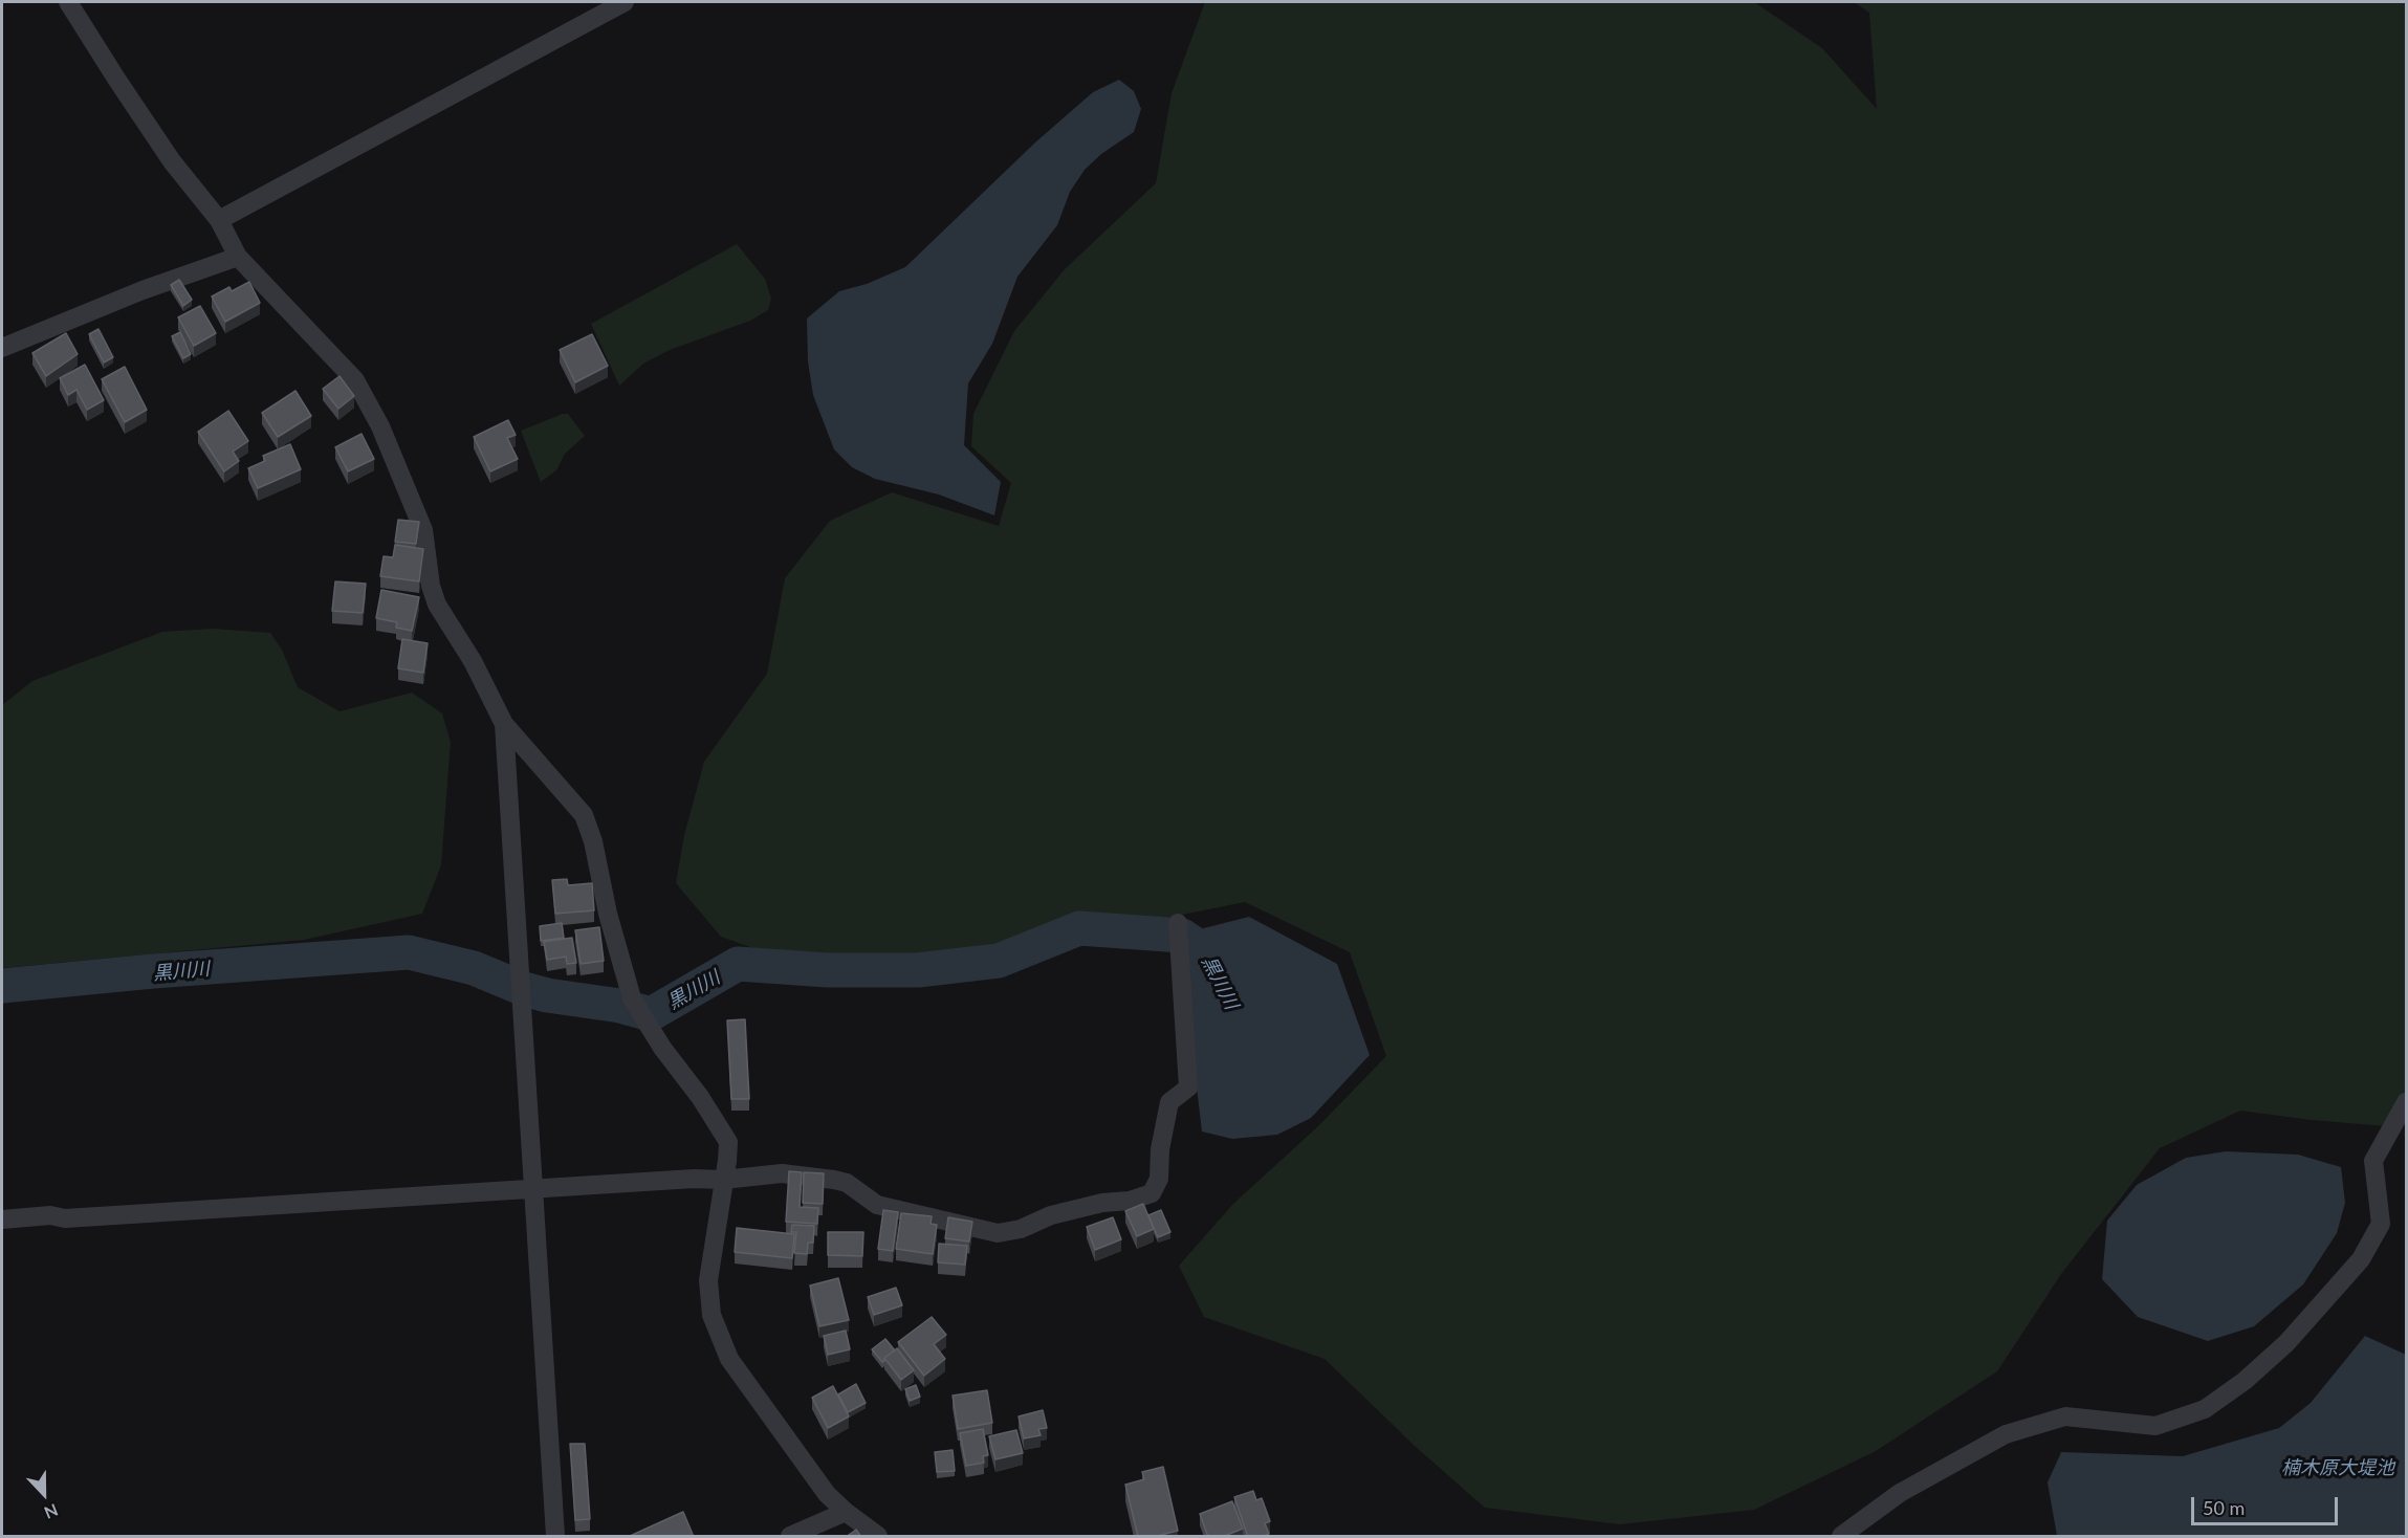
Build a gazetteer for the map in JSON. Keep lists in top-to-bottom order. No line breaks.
{"water":["黒川川","楠木原大堤池"],"scale_bar":"50 m","north":"bottom"}
